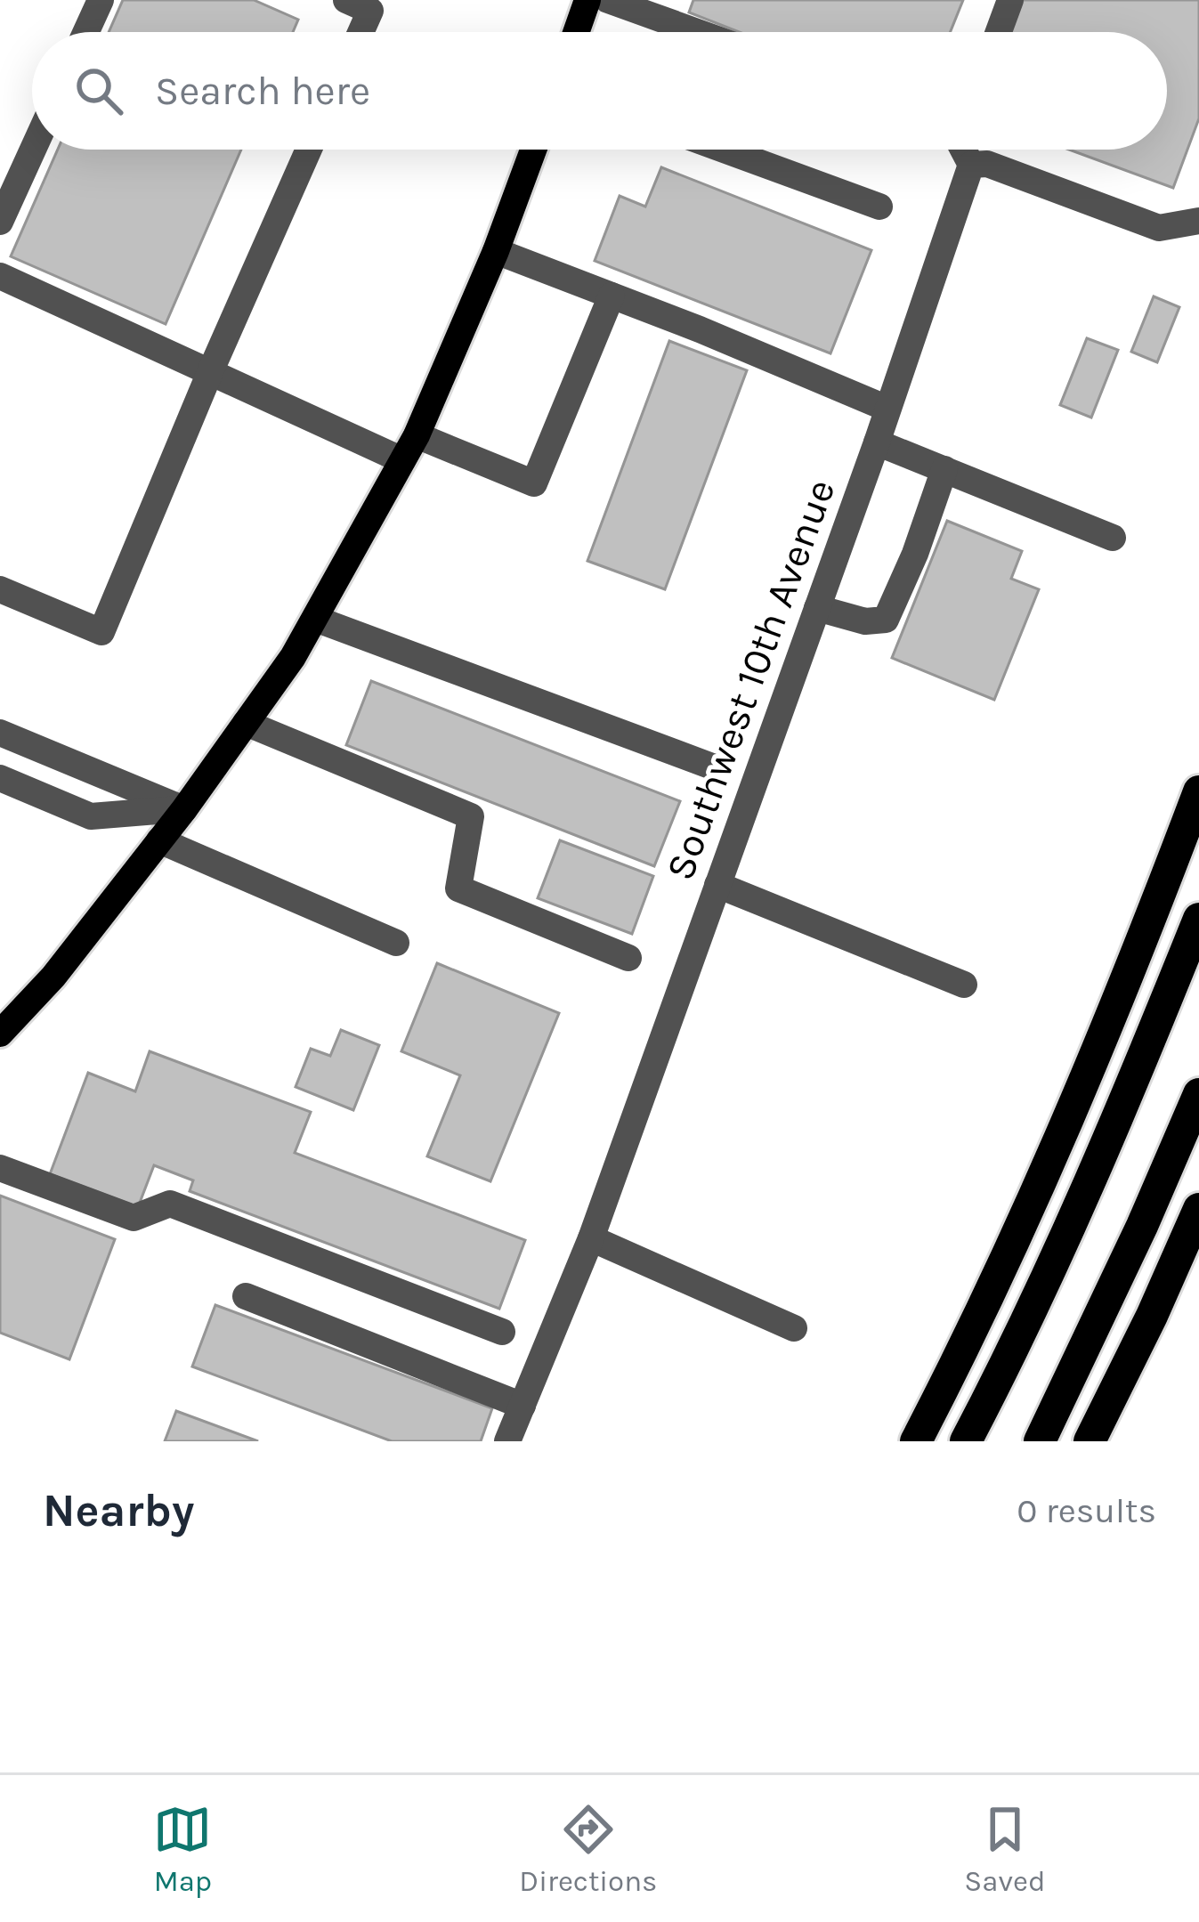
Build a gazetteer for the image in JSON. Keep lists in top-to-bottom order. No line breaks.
{"streets":{"street":["Southwest 10th Avenue"]},"page":{"search":"Search here","heading":["Nearby","0 results"],"nav":["Map","Directions","Saved"]}}
